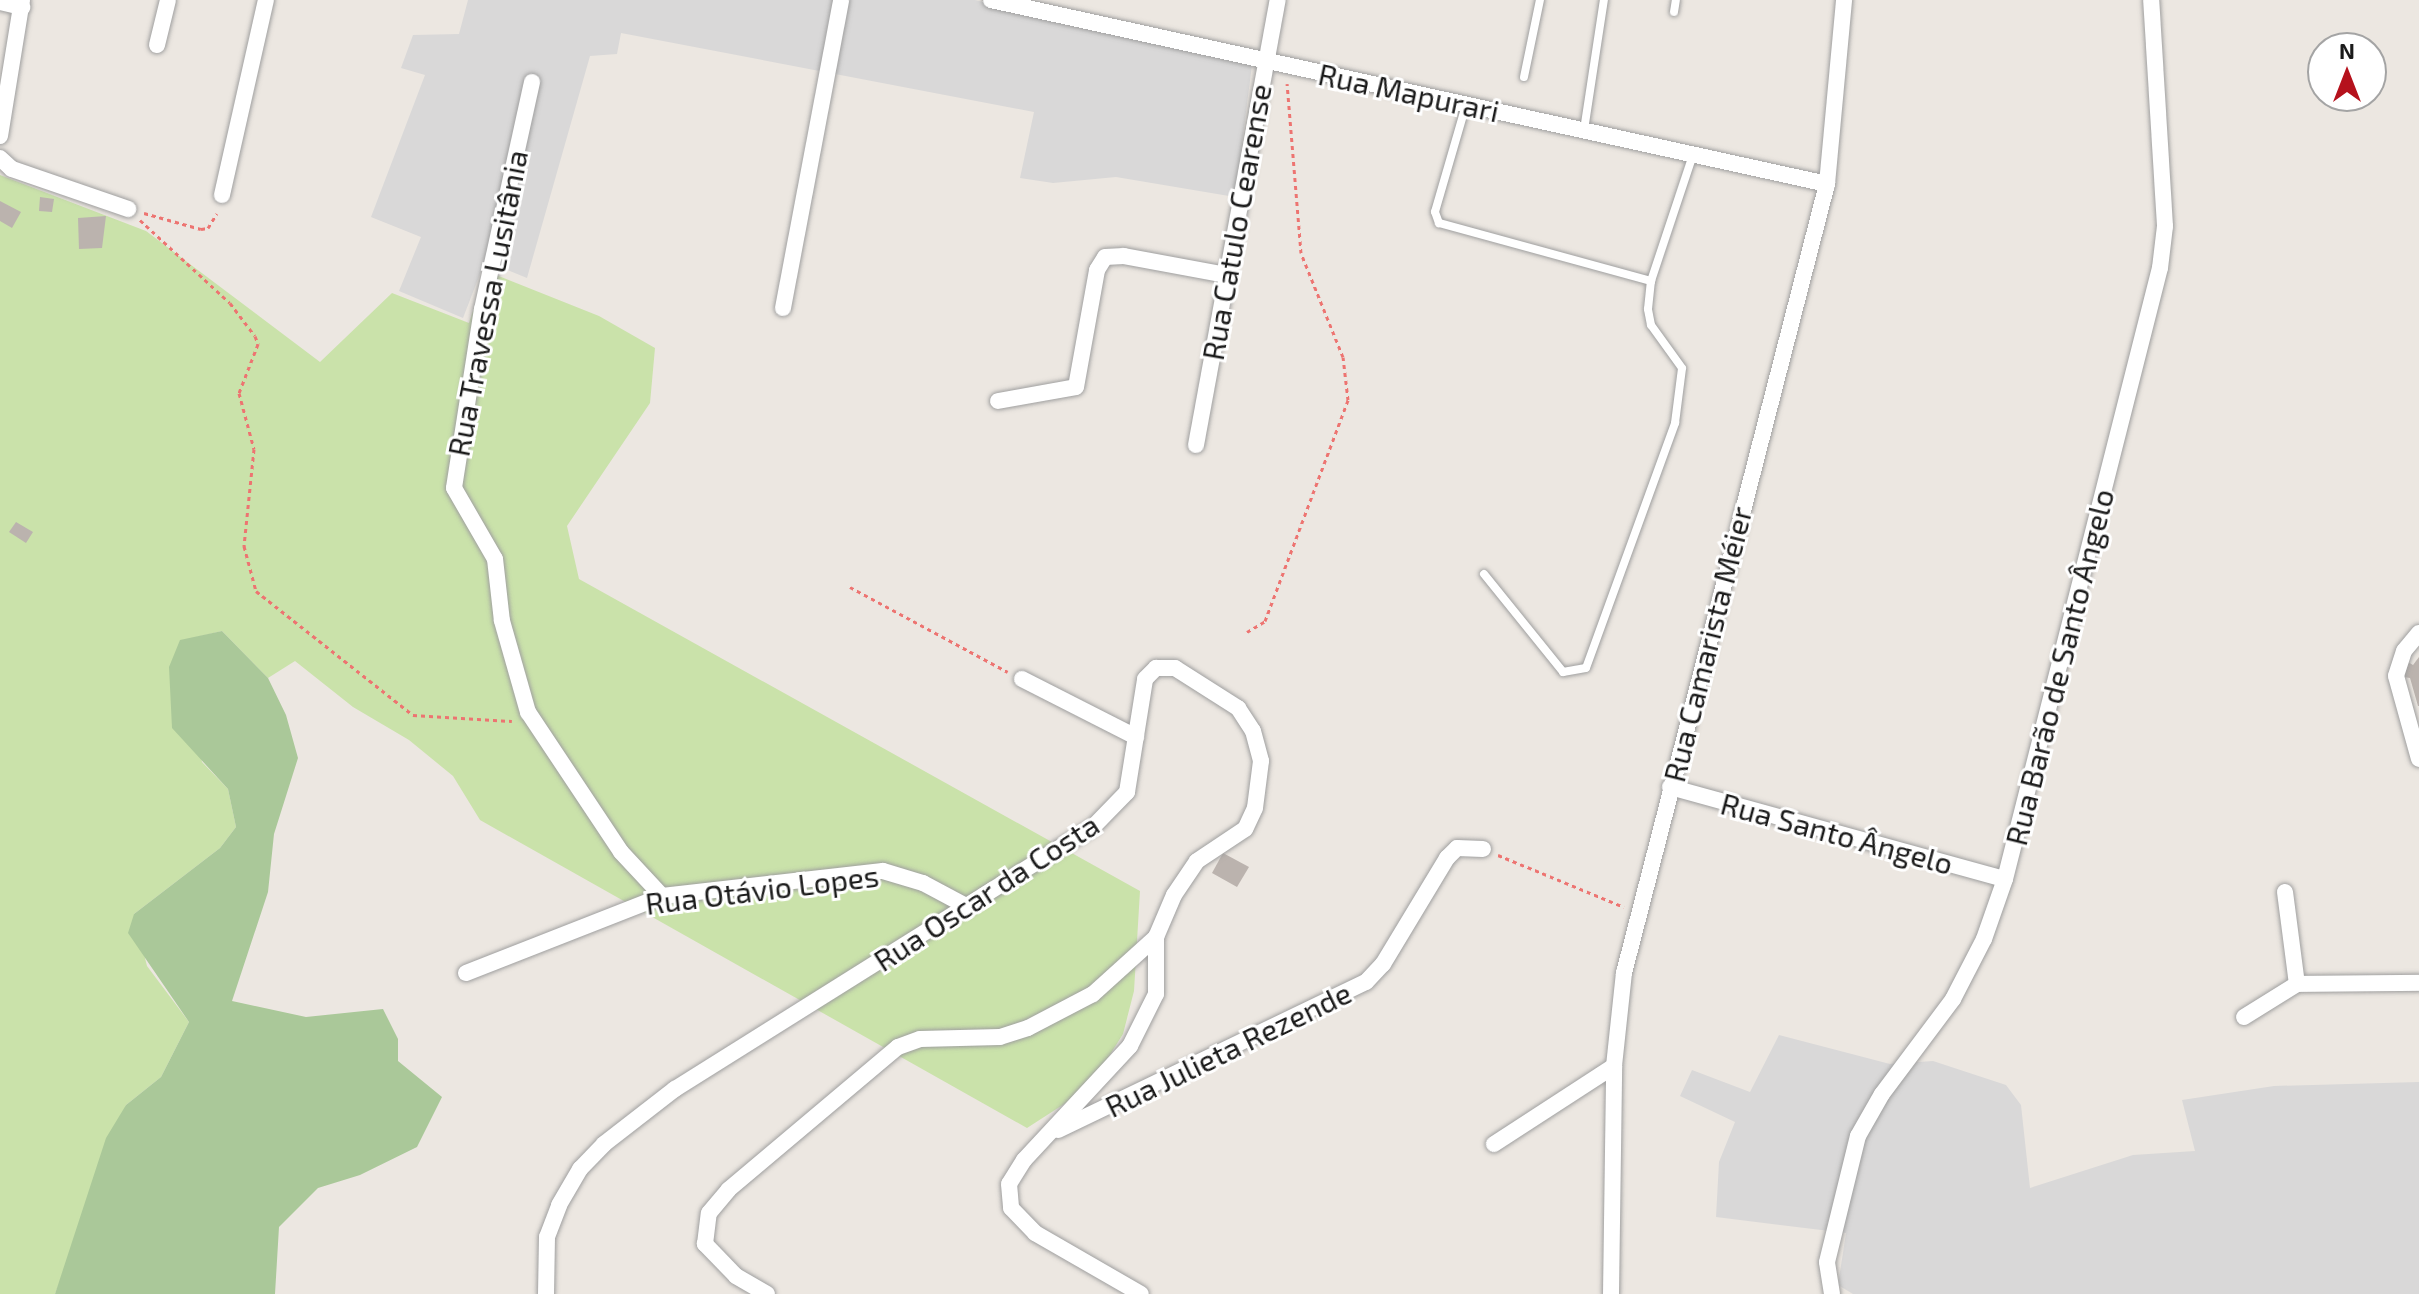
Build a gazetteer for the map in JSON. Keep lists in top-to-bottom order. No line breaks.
{"streets":{"street":["Rua Mapurari","Rua Catulo Cearense","Rua Travessa Lusitânia","Rua Camarista Méier","Rua Barão de Santo Ângelo","Rua Santo Ângelo","Rua Otávio Lopes","Rua Oscar da Costa","Rua Julieta Rezende"]},"crossings":[["Rua Mapurari","Rua Catulo Cearense"],["Rua Mapurari","Rua Camarista Méier"],["Rua Travessa Lusitânia","Rua Otávio Lopes"],["Rua Camarista Méier","Rua Santo Ângelo"],["Rua Barão de Santo Ângelo","Rua Santo Ângelo"],["Rua Otávio Lopes","Rua Oscar da Costa"],["Rua Oscar da Costa","Rua Julieta Rezende"]],"north":"top"}
